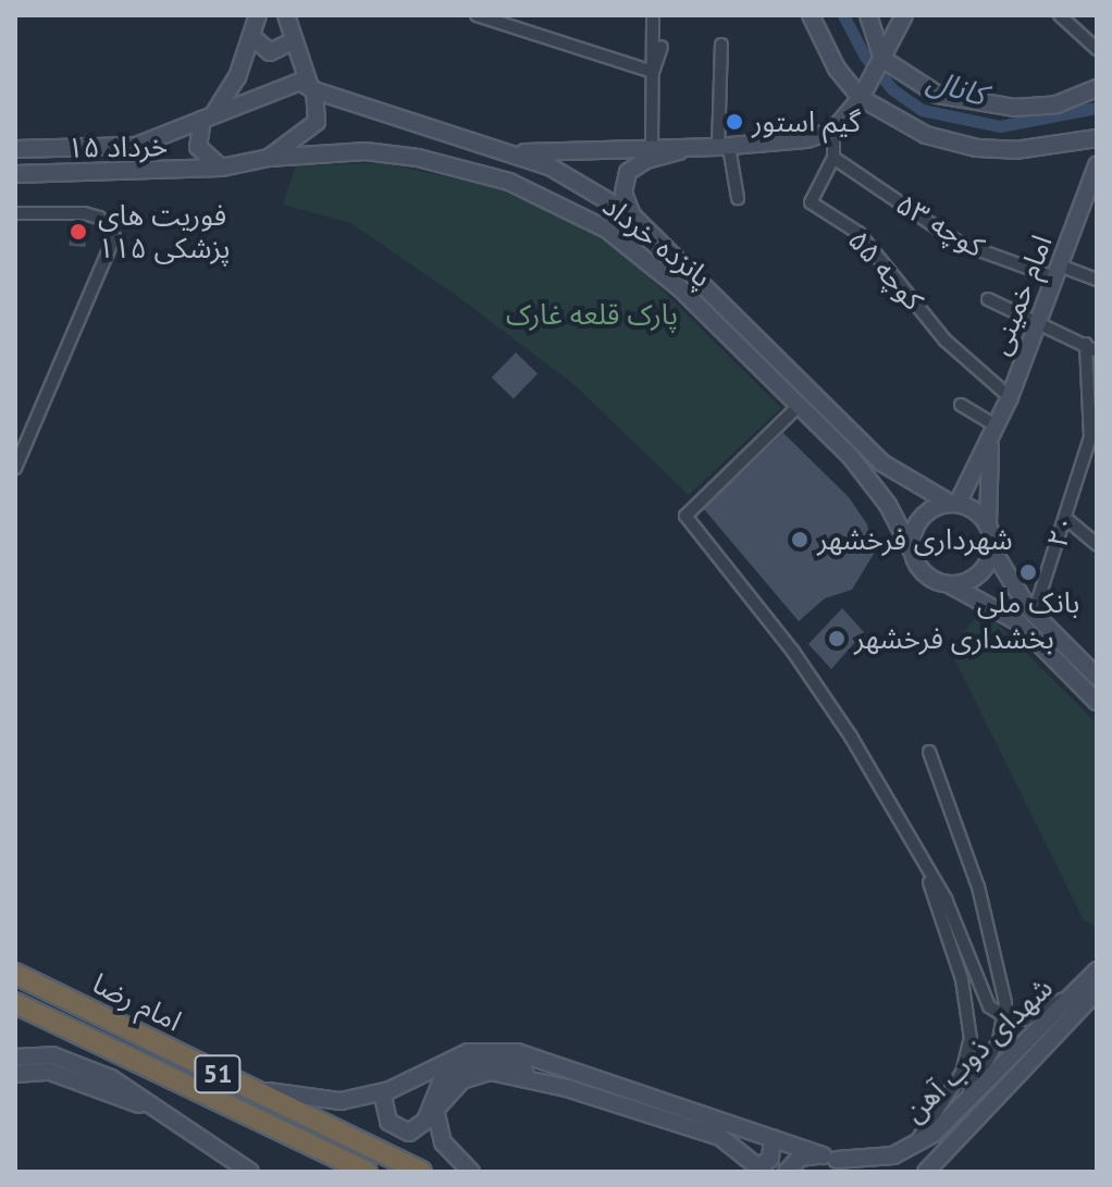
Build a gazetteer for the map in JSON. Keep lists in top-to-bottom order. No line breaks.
{"streets":{"highway":["امام رضا","51"],"main road":["۱۵ خرداد","پانزده خرداد","امام خمینی","شهدای ذوب آهن"],"street":["کوچه ۵۳","کوچه ۵۵","۲۰"]},"crossings":[["۱۵ خرداد","پانزده خرداد"],["کوچه ۵۳","کوچه ۵۵"],["کوچه ۵۳","امام خمینی"],["پانزده خرداد","امام خمینی"],["کوچه ۵۵","امام خمینی"]],"water":["کانال"],"parks":["پارک قلعه غارک"],"places":["گیم استور","فوریت های پزشکی ۱۱۵","شهرداری فرخشهر","بانک ملی","بخشداری فرخشهر"]}
